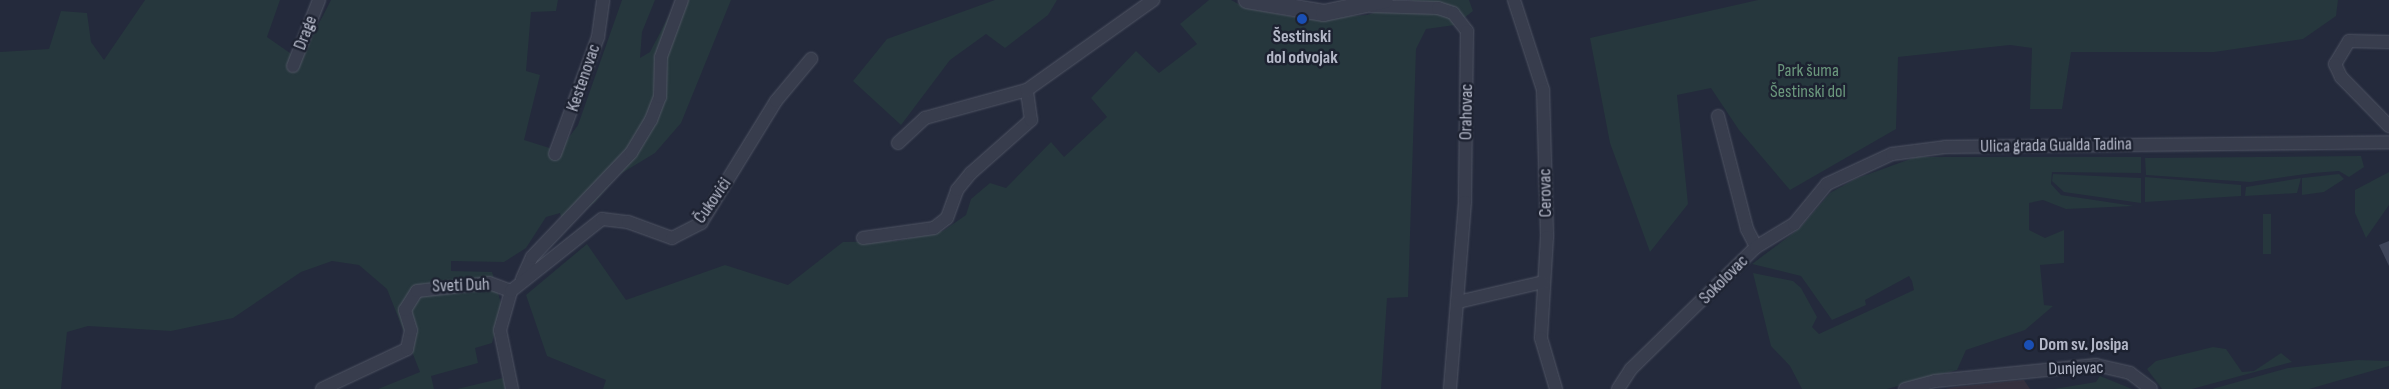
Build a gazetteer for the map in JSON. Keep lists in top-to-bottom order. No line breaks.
{"streets":{"street":["Drage","Kestenovac","Orahovac","Ulica grada Gualda Tadina","Cerovac","Čukovići","Sokolovac","Sveti Duh","Dunjevac"]},"crossings":[["Ulica grada Gualda Tadina","Sokolovac"],["Čukovići","Sveti Duh"]],"parks":["Park šuma Šestinski dol"],"places":["Šestinski dol odvojak","Dom sv. Josipa"]}
